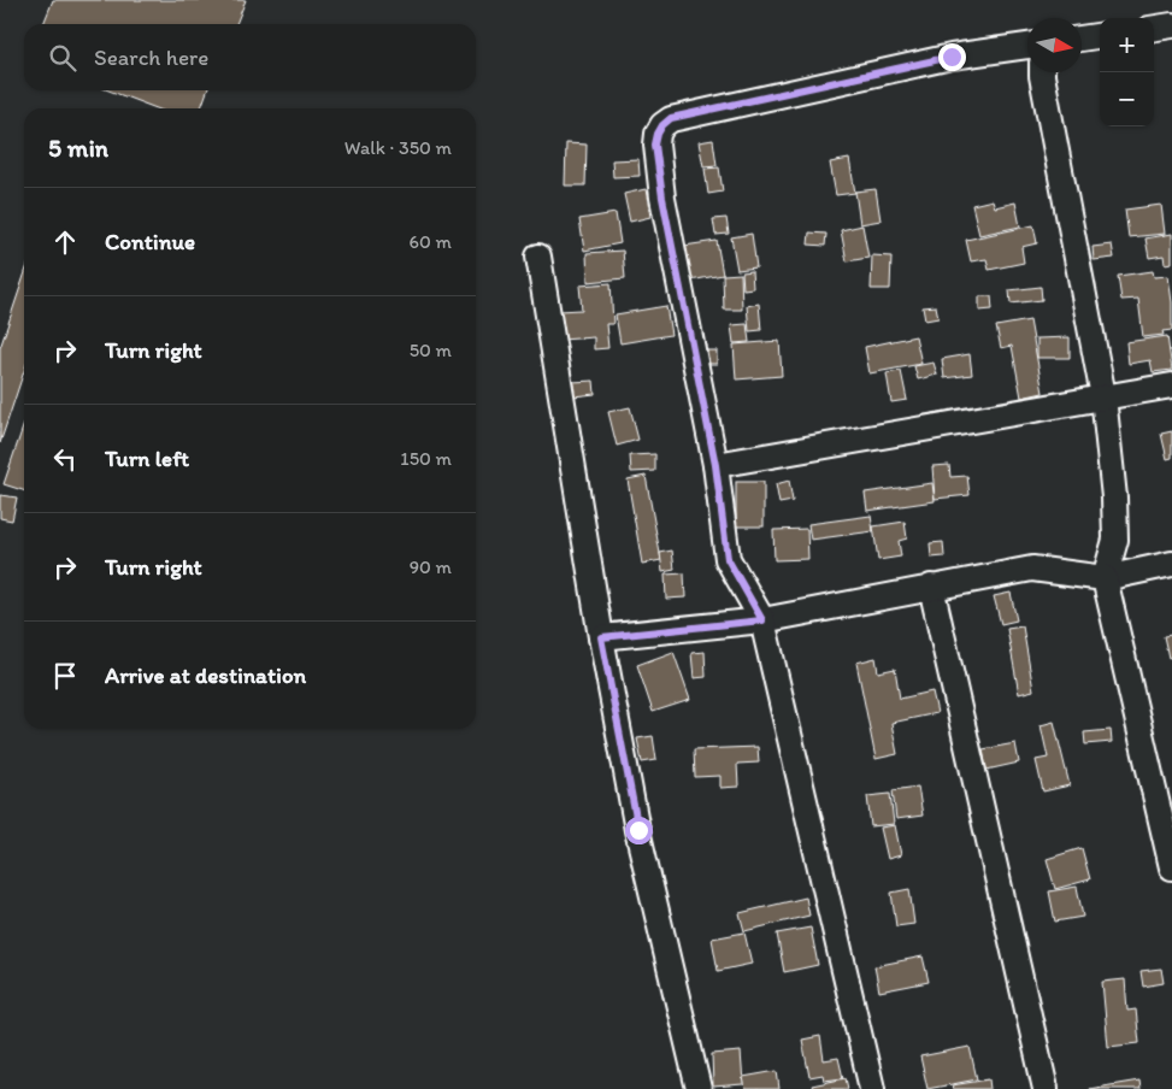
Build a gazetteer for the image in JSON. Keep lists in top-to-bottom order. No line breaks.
{"north":"right","page":{"map_buttons":["+","−"],"search":"Search here","heading":["5 min","Walk · 350 m"],"list":[["Continue","60 m"],["Turn right","50 m"],["Turn left","150 m"],["Turn right","90 m"],"Arrive at destination"]}}
